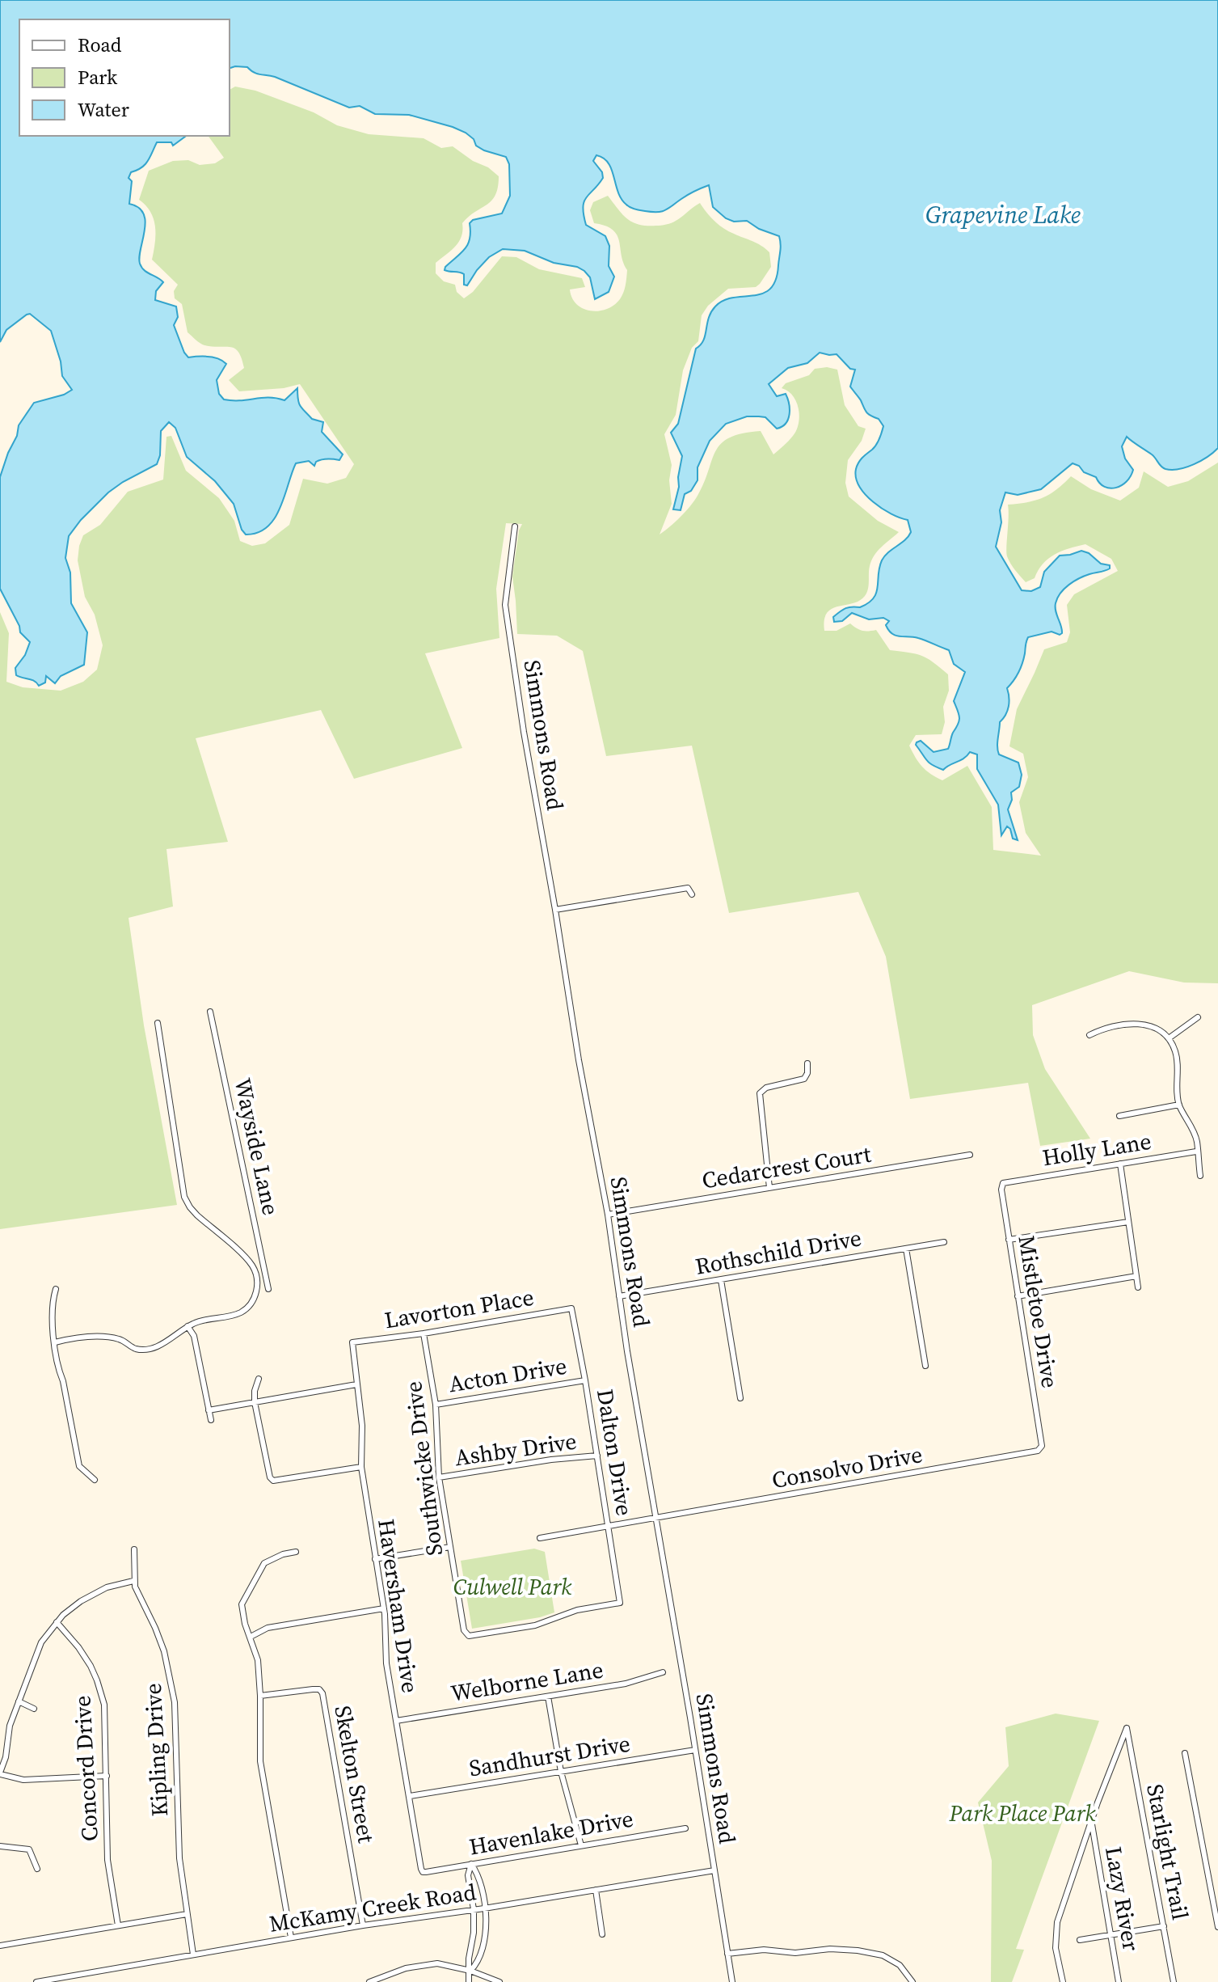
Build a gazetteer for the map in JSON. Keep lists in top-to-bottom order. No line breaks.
{"streets":{"street":["Simmons Road","Wayside Lane","Holly Lane","Cedarcrest Court","Rothschild Drive","Lavorton Place","Mistletoe Drive","Acton Drive","Ashby Drive","Dalton Drive","Consolvo Drive","Southwicke Drive","Haversham Drive","Welborne Lane","Kipling Drive","Sandhurst Drive","Concord Drive","Skelton Street","Havenlake Drive","Starlight Trail","Lazy River","McKamy Creek Road"]},"crossings":[["Simmons Road","Cedarcrest Court"],["Simmons Road","Rothschild Drive"],["Simmons Road","Consolvo Drive"],["Simmons Road","Sandhurst Drive"],["Simmons Road","McKamy Creek Road"],["Holly Lane","Mistletoe Drive"],["Lavorton Place","Dalton Drive"],["Lavorton Place","Southwicke Drive"],["Lavorton Place","Haversham Drive"],["Mistletoe Drive","Consolvo Drive"],["Acton Drive","Dalton Drive"],["Acton Drive","Southwicke Drive"],["Ashby Drive","Dalton Drive"],["Ashby Drive","Southwicke Drive"],["Dalton Drive","Consolvo Drive"],["Dalton Drive","Southwicke Drive"],["Haversham Drive","Welborne Lane"],["Haversham Drive","Sandhurst Drive"],["Haversham Drive","Havenlake Drive"],["Kipling Drive","McKamy Creek Road"],["Skelton Street","McKamy Creek Road"],["Starlight Trail","Lazy River"]],"water":["Grapevine Lake"],"parks":["Culwell Park","Park Place Park"],"legend":["Road","Park","Water"]}
